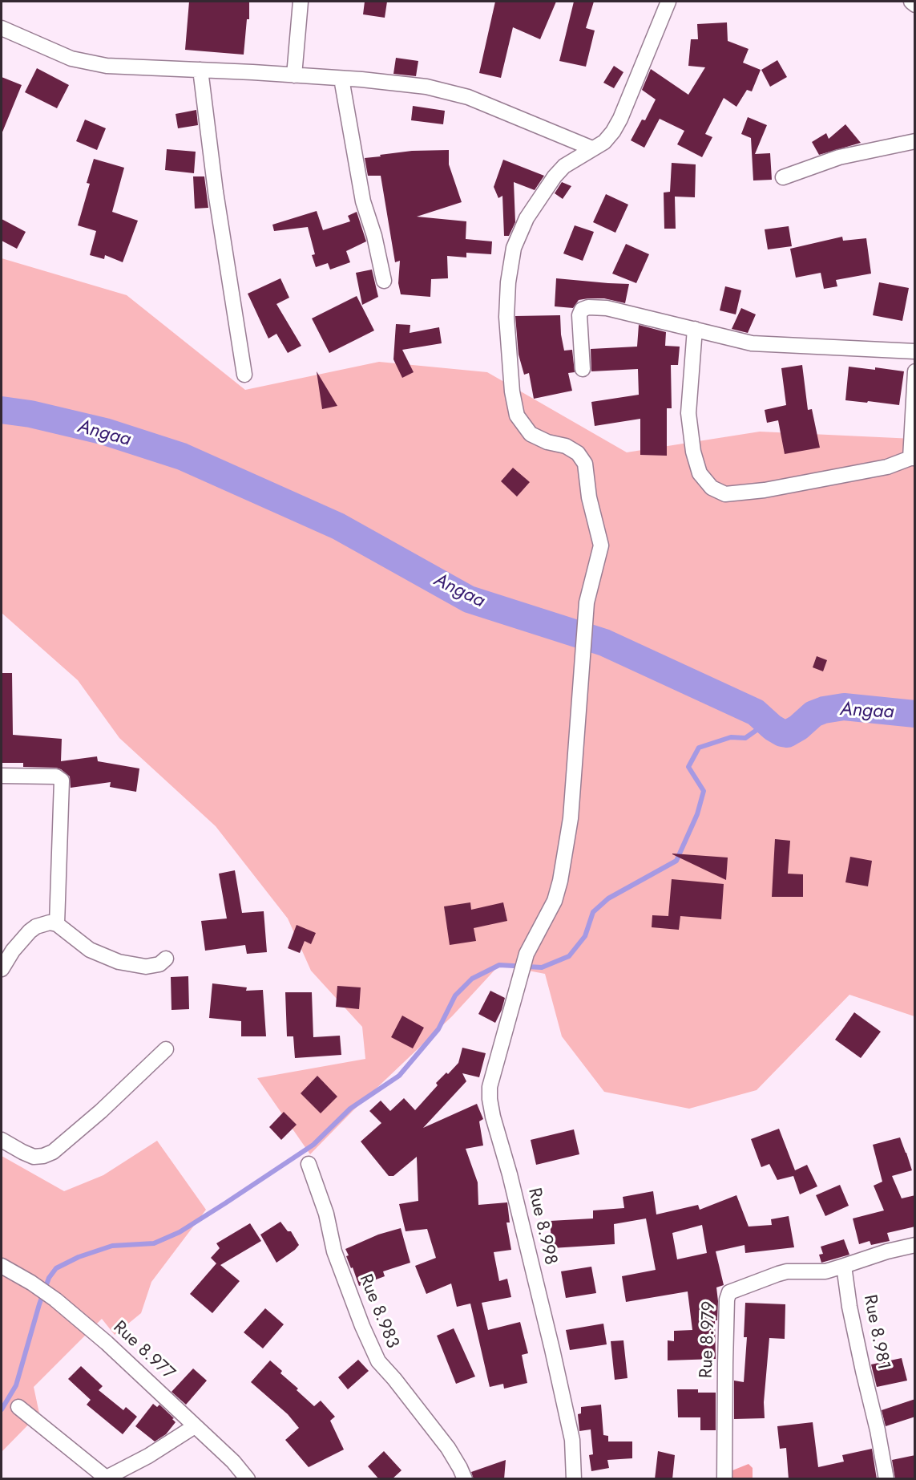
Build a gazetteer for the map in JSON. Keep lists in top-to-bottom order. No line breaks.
{"streets":{"street":["Rue 8.998","Rue 8.983","Rue 8.981","Rue 8.979","Rue 8.977"]},"crossings":[["Rue 8.981","Rue 8.979"]],"water":["Angaa"]}
